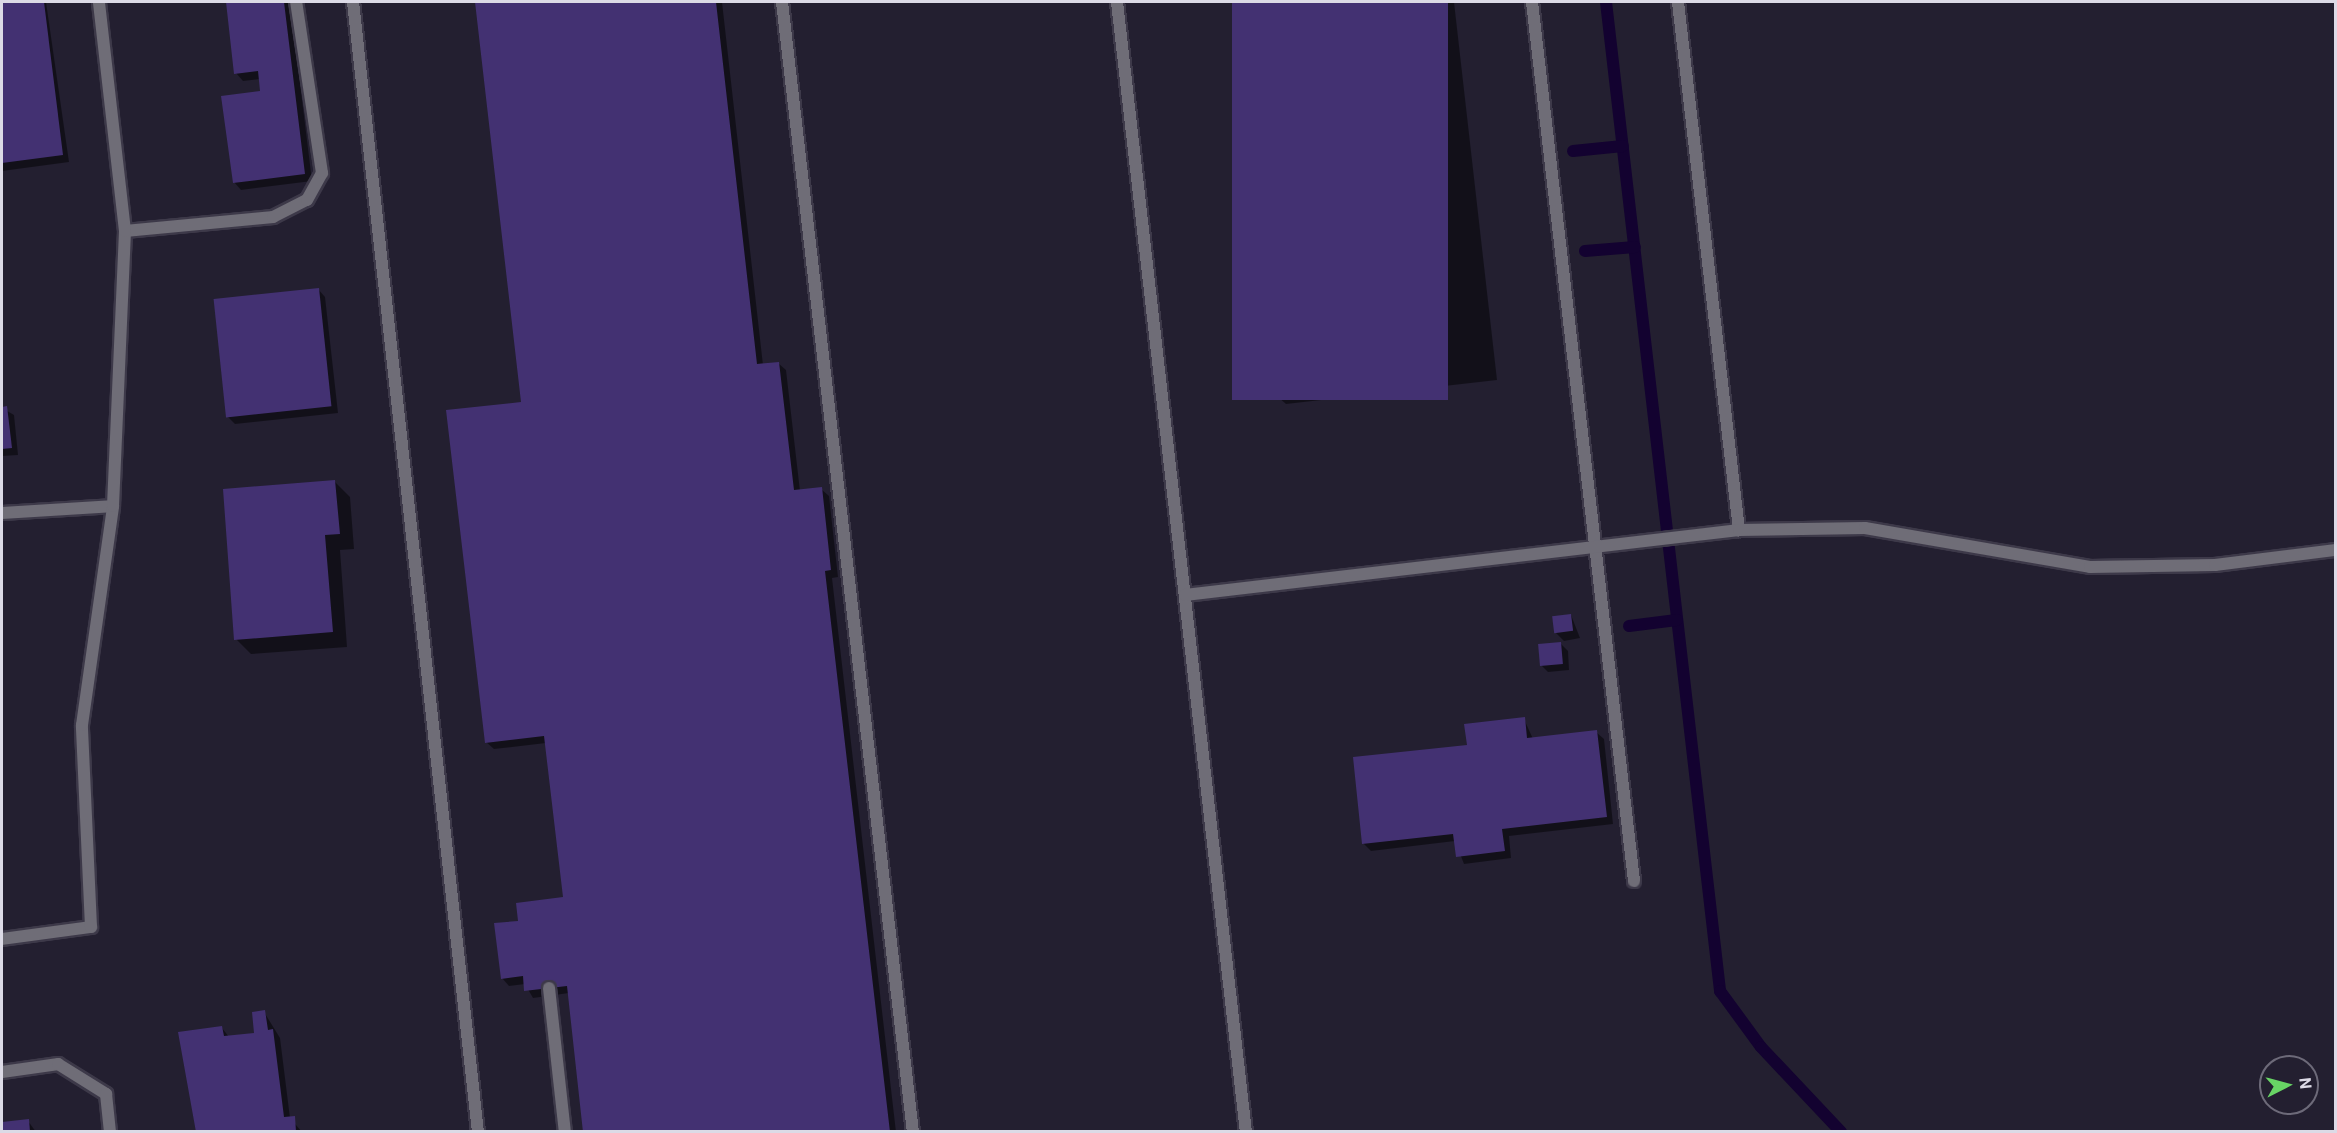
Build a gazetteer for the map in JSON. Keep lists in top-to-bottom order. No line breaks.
{"north":"right"}
